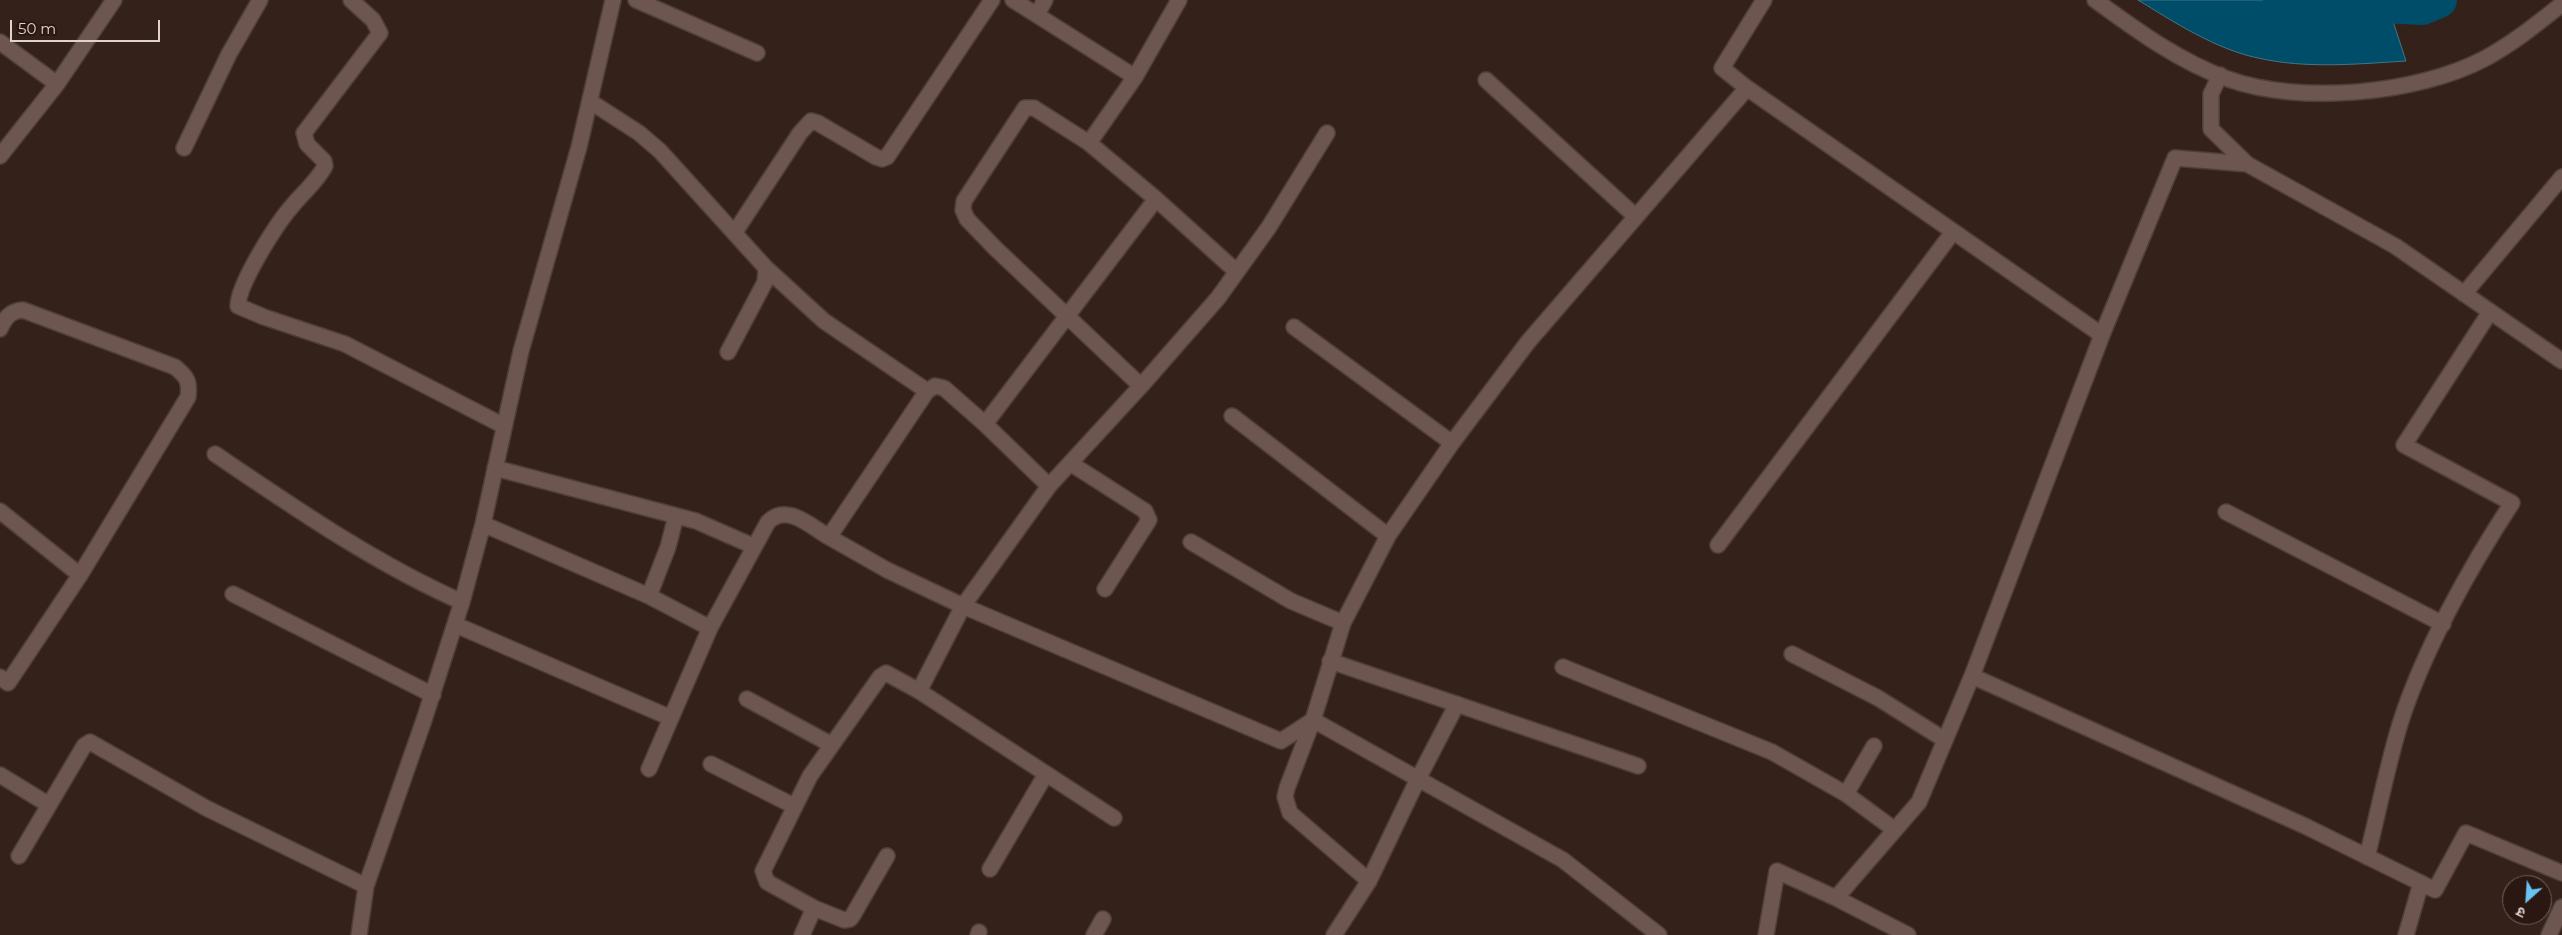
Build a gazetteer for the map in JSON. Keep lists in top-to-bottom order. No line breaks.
{"scale_bar":"50 m","north":"bottom left"}
